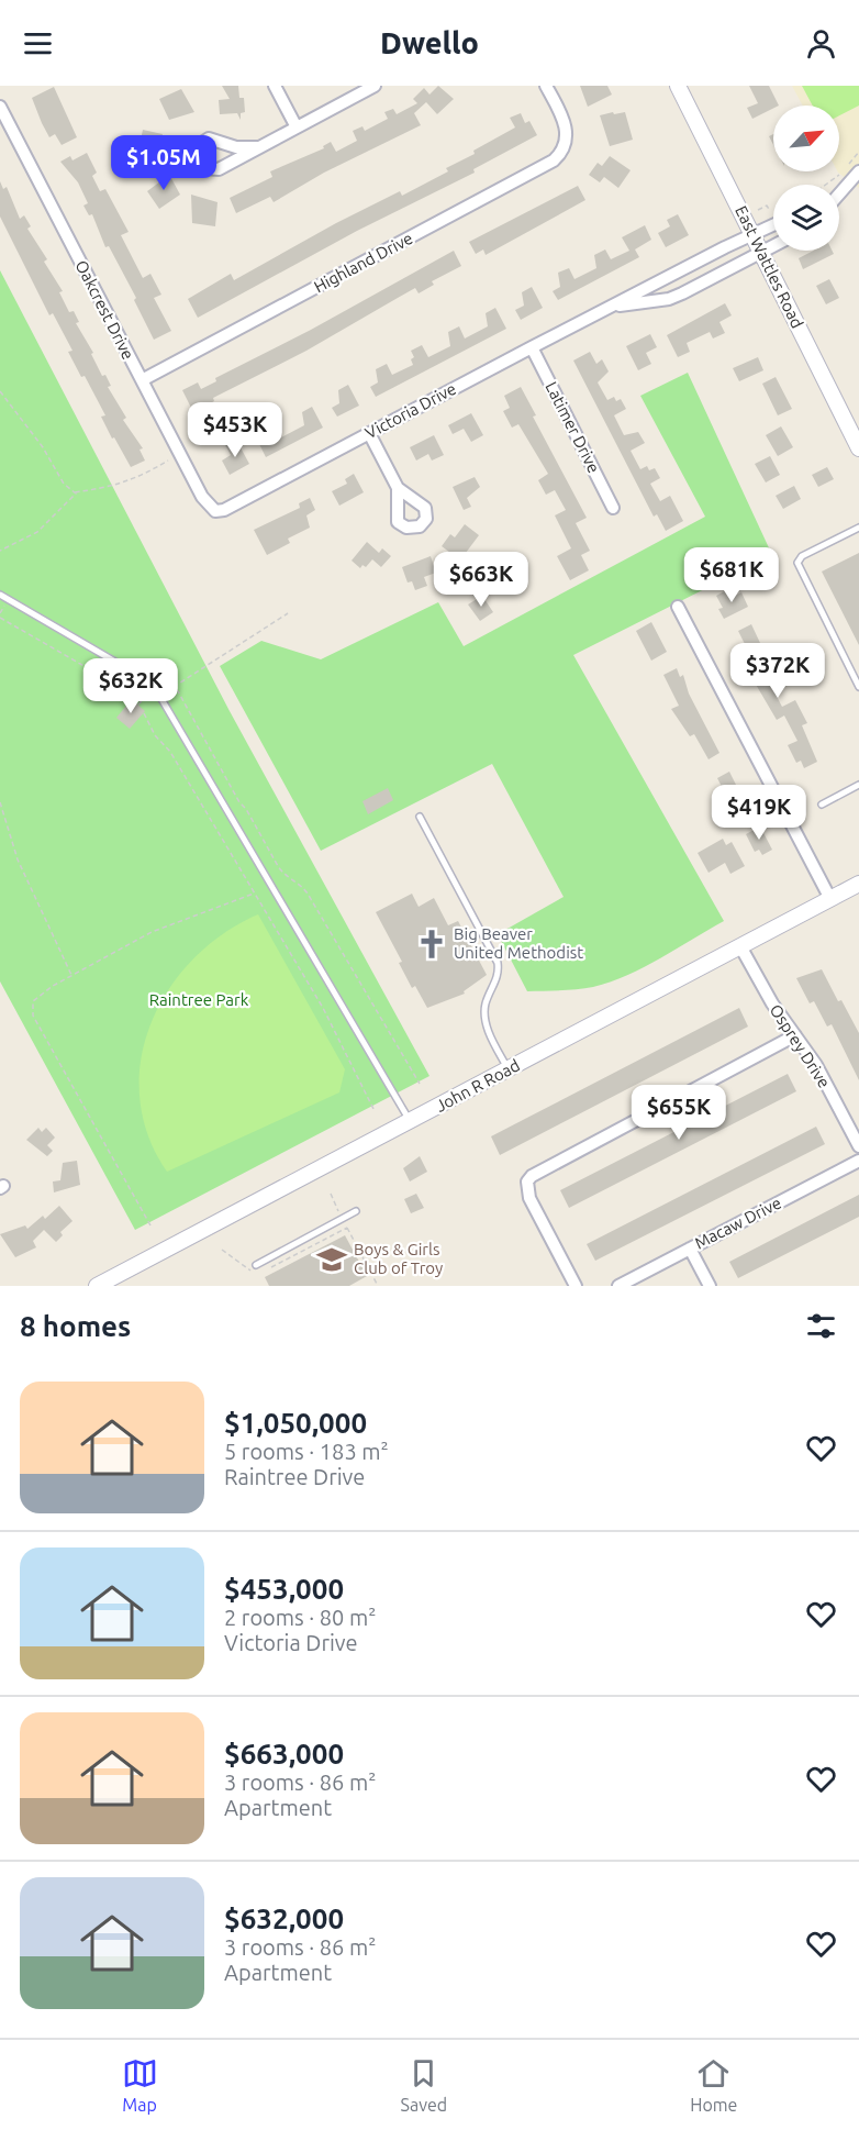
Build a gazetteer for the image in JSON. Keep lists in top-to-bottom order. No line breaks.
{"streets":{"main road":["East Wattles Road","John R Road"],"street":["Highland Drive","Oakcrest Drive","Victoria Drive","Latimer Drive","Osprey Drive","Macaw Drive"]},"crossings":[["Highland Drive","Oakcrest Drive"],["East Wattles Road","Victoria Drive"],["Oakcrest Drive","Victoria Drive"],["Victoria Drive","Latimer Drive"],["Osprey Drive","John R Road"]],"parks":["Raintree Park"],"places":{"church":["Big Beaver United Methodist"],"school or university":["Boys & Girls Club of Troy"]},"north":"top right","page":{"header":"Dwello","price":["$1.05M","$453K","$681K","$663K","$372K","$632K","$419K","$655K"],"heading":"8 homes","list":[{"name":"$1,050,000","note":"5 rooms · 183 m² · Raintree Drive"},{"name":"$453,000","note":"2 rooms · 80 m² · Victoria Drive"},{"name":"$663,000","note":"3 rooms · 86 m² · Apartment"},{"name":"$632,000","note":"3 rooms · 86 m² · Apartment"}],"tabs":["Map","Saved","Home"]}}
